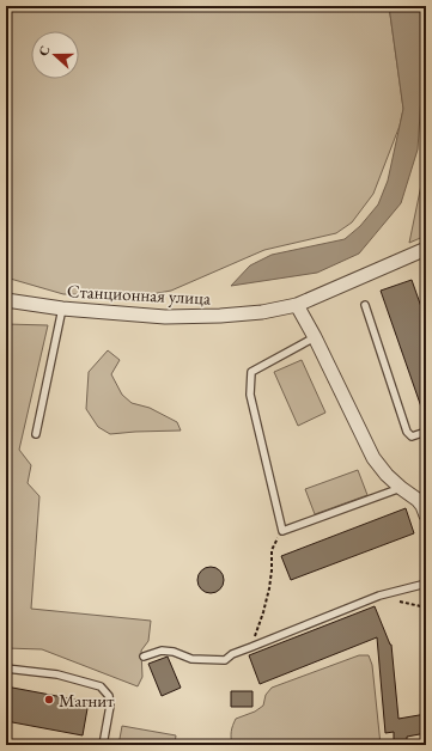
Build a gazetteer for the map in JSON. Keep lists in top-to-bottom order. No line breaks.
{"streets":{"street":["Станционная улица"]},"places":["Магнит"],"north":"left"}
